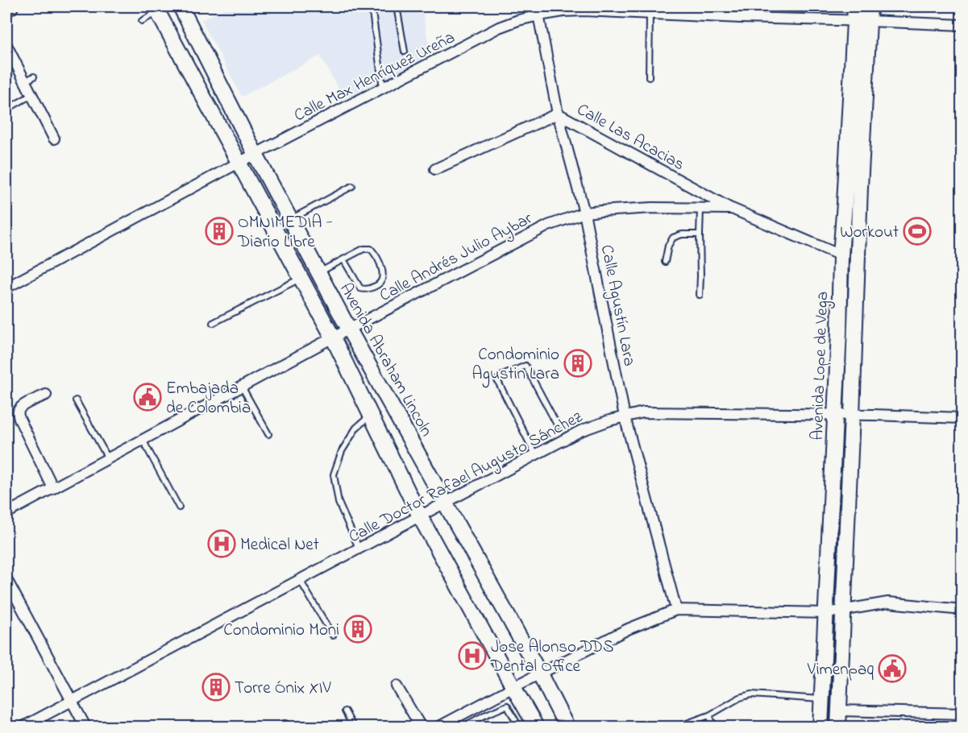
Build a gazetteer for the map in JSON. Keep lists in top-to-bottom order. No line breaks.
{"streets":{"main road":["Avenida Abraham Lincoln","Avenida Lope de Vega"],"street":["Calle Max Henríquez Ureña","Calle Las Acacias","Calle Andrés Julio Aybar","Calle Agustín Lara","Calle Doctor Rafael Augusto Sánchez"]},"crossings":[["Calle Max Henríquez Ureña","Calle Agustín Lara"],["Calle Max Henríquez Ureña","Avenida Abraham Lincoln"],["Calle Max Henríquez Ureña","Avenida Lope de Vega"],["Calle Las Acacias","Calle Andrés Julio Aybar"],["Calle Las Acacias","Calle Agustín Lara"],["Calle Andrés Julio Aybar","Calle Agustín Lara"],["Calle Andrés Julio Aybar","Avenida Abraham Lincoln"],["Calle Andrés Julio Aybar","Avenida Lope de Vega"],["Calle Agustín Lara","Calle Doctor Rafael Augusto Sánchez"],["Avenida Abraham Lincoln","Calle Doctor Rafael Augusto Sánchez"],["Avenida Lope de Vega","Calle Doctor Rafael Augusto Sánchez"]],"places":{"building":["OMNIMEDIA - Diario Libre","Condominio Agustin Lara","Condominio Moni","Torre Ónix XIV"],"sports":["Workout"],"public building":["Embajada de Colombia","Vimenpaq"],"hospital":["Medical Net","Jose Alonso DDS Dental Office"]}}
